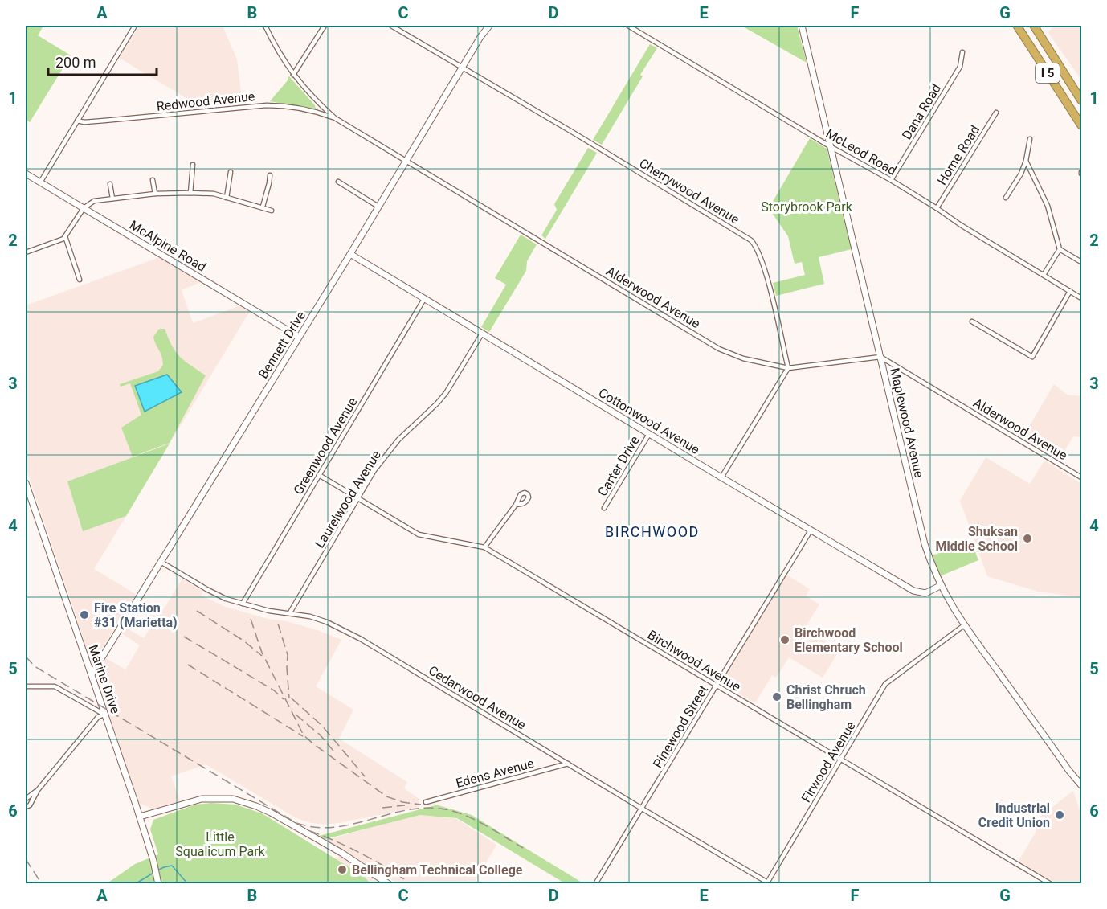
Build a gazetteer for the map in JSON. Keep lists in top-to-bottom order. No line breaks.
{"streets":{"highway":["I 5"],"street":["Redwood Avenue","Dana Road","McLeod Road","Home Road","Cherrywood Avenue","McAlpine Road","Alderwood Avenue","Bennett Drive","Cottonwood Avenue","Maplewood Avenue","Greenwood Avenue","Carter Drive","Laurelwood Avenue","Birchwood Avenue","Marine Drive","Cedarwood Avenue","Pinewood Street","Firwood Avenue","Edens Avenue"]},"crossings":[["Redwood Avenue","Alderwood Avenue"],["Dana Road","McLeod Road"],["McLeod Road","Home Road"],["McLeod Road","Maplewood Avenue"],["Cherrywood Avenue","Alderwood Avenue"],["Cherrywood Avenue","Bennett Drive"],["McAlpine Road","Bennett Drive"],["Alderwood Avenue","Bennett Drive"],["Alderwood Avenue","Maplewood Avenue"],["Bennett Drive","Cottonwood Avenue"],["Bennett Drive","Marine Drive"],["Bennett Drive","Cedarwood Avenue"],["Cottonwood Avenue","Maplewood Avenue"],["Cottonwood Avenue","Greenwood Avenue"],["Cottonwood Avenue","Carter Drive"],["Cottonwood Avenue","Laurelwood Avenue"],["Cottonwood Avenue","Pinewood Street"],["Maplewood Avenue","Firwood Avenue"],["Greenwood Avenue","Birchwood Avenue"],["Greenwood Avenue","Cedarwood Avenue"],["Laurelwood Avenue","Birchwood Avenue"],["Laurelwood Avenue","Cedarwood Avenue"],["Birchwood Avenue","Pinewood Street"],["Birchwood Avenue","Firwood Avenue"],["Cedarwood Avenue","Pinewood Street"],["Cedarwood Avenue","Firwood Avenue"],["Cedarwood Avenue","Edens Avenue"]],"districts":["BIRCHWOOD"],"parks":["Storybrook Park","Little Squalicum Park"],"places":["Shuksan Middle School","Fire Station #31 (Marietta)","Birchwood Elementary School","Christ Chruch Bellingham","Industrial Credit Union","Bellingham Technical College"],"scale_bar":"200 m","grid":{"columns":["A","B","C","D","E","F","G"],"rows":["1","2","3","4","5","6"]}}
